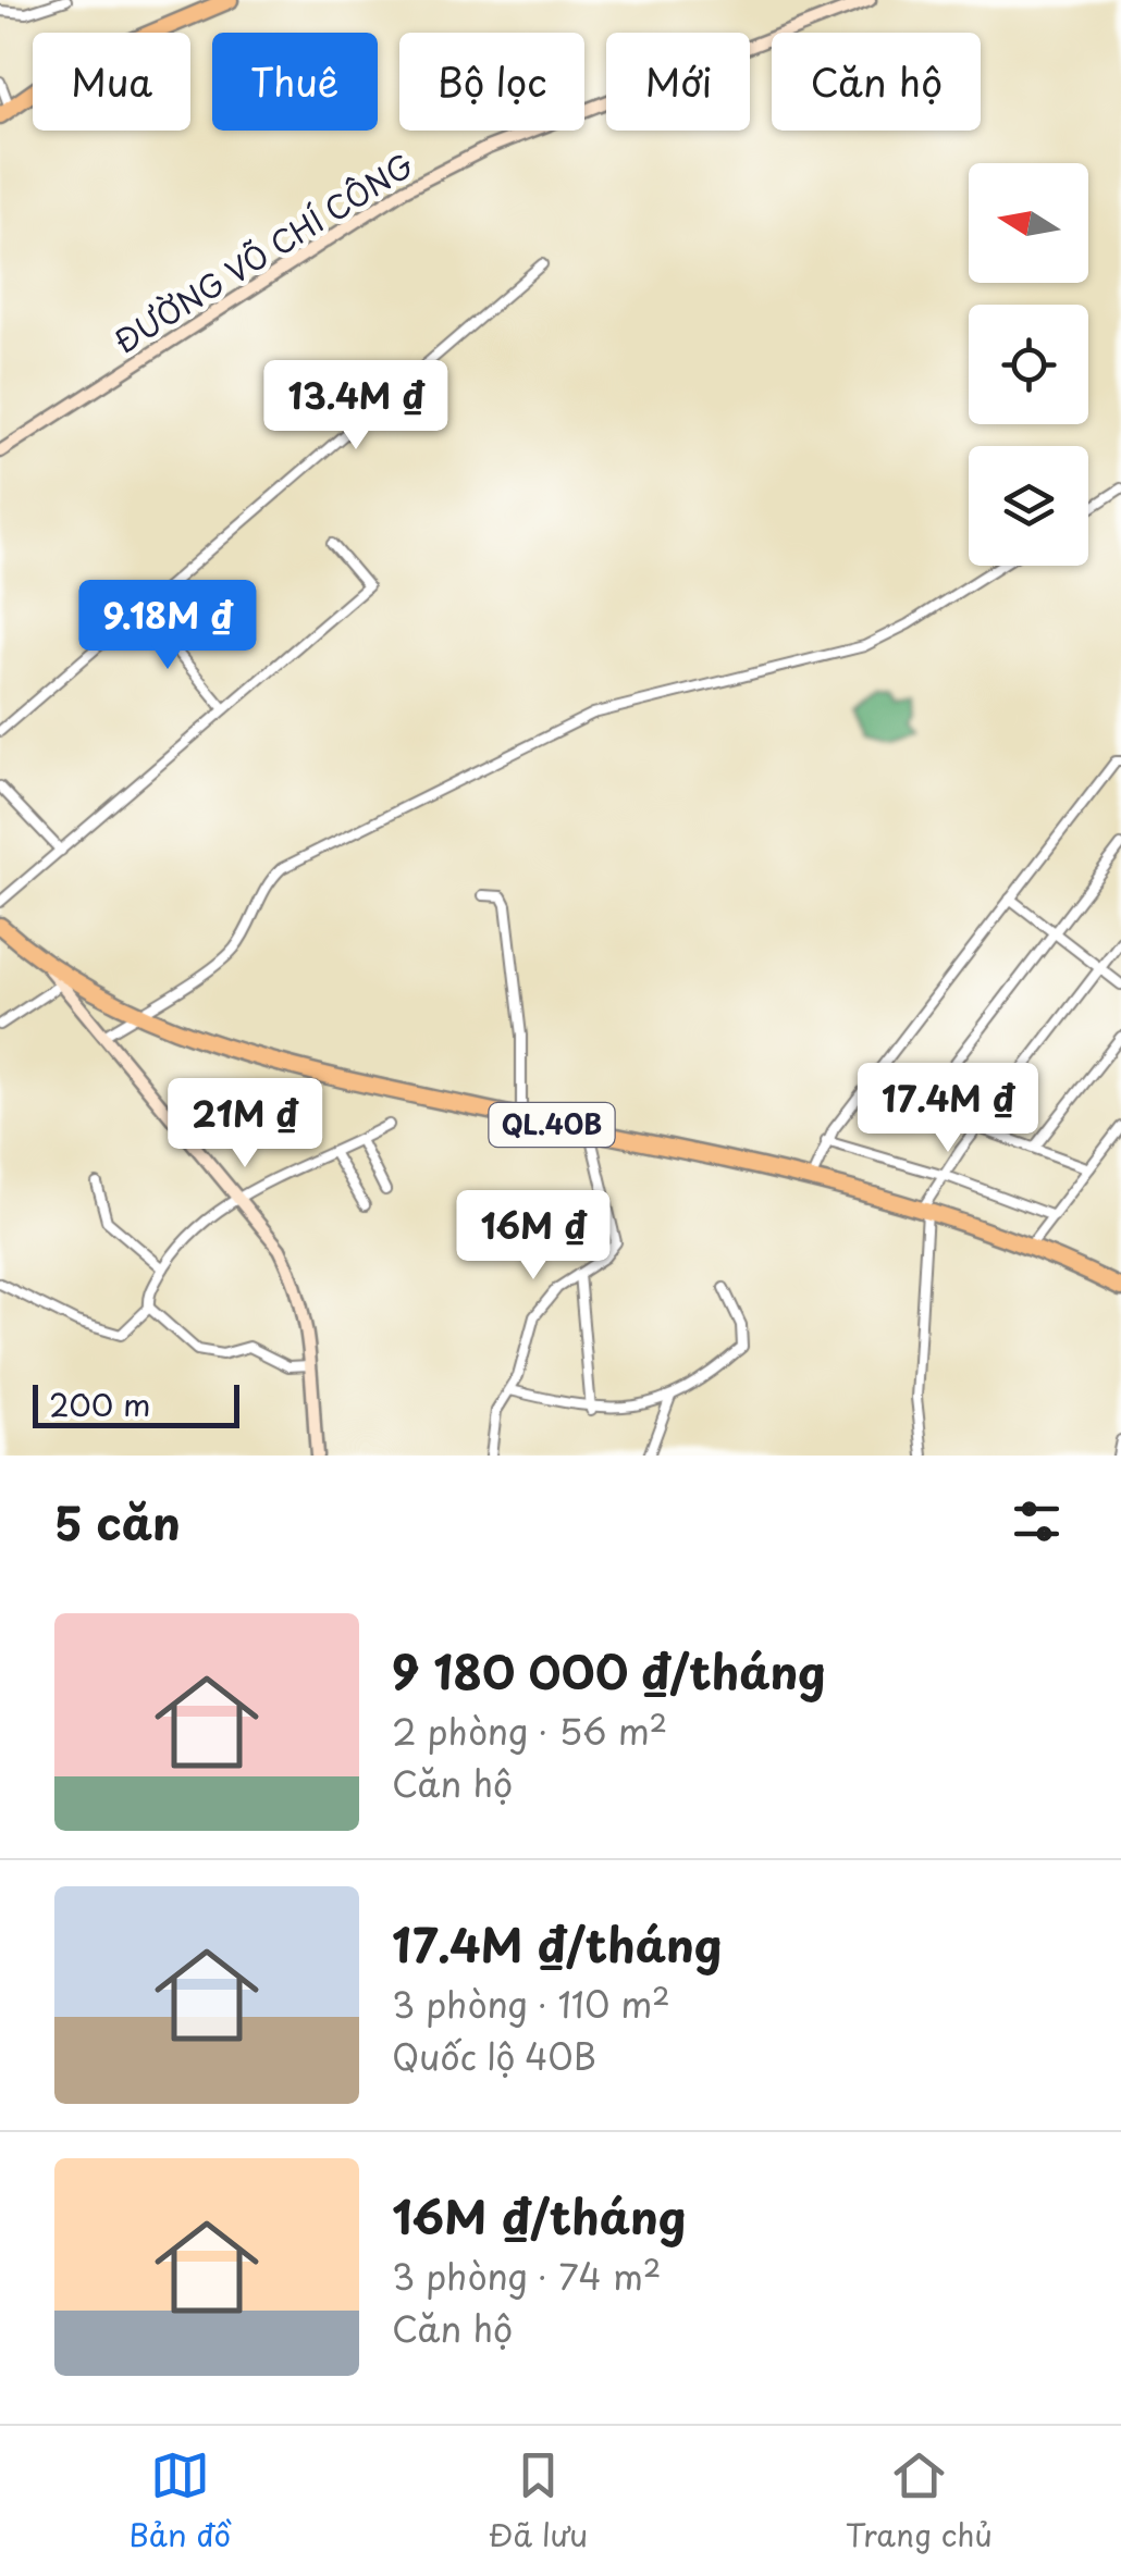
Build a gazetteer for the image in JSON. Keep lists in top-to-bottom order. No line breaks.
{"streets":{"highway":["QL.40B"],"main road":["ĐƯỜNG VÕ CHÍ CÔNG"]},"scale_bar":"200 m","north":"left","page":{"chip":["Mua","Thuê","Bộ lọc","Mới","Căn hộ"],"price":["13.4M ₫","9.18M ₫","17.4M ₫","21M ₫","16M ₫"],"scale":"200 m","heading":"5 căn","list":[{"name":"9 180 000 ₫/tháng","note":"2 phòng · 56 m² · Căn hộ"},{"name":"17.4M ₫/tháng","note":"3 phòng · 110 m² · Quốc lộ 40B"},{"name":"16M ₫/tháng","note":"3 phòng · 74 m² · Căn hộ"}],"tabs":["Bản đồ","Đã lưu","Trang chủ"]}}
